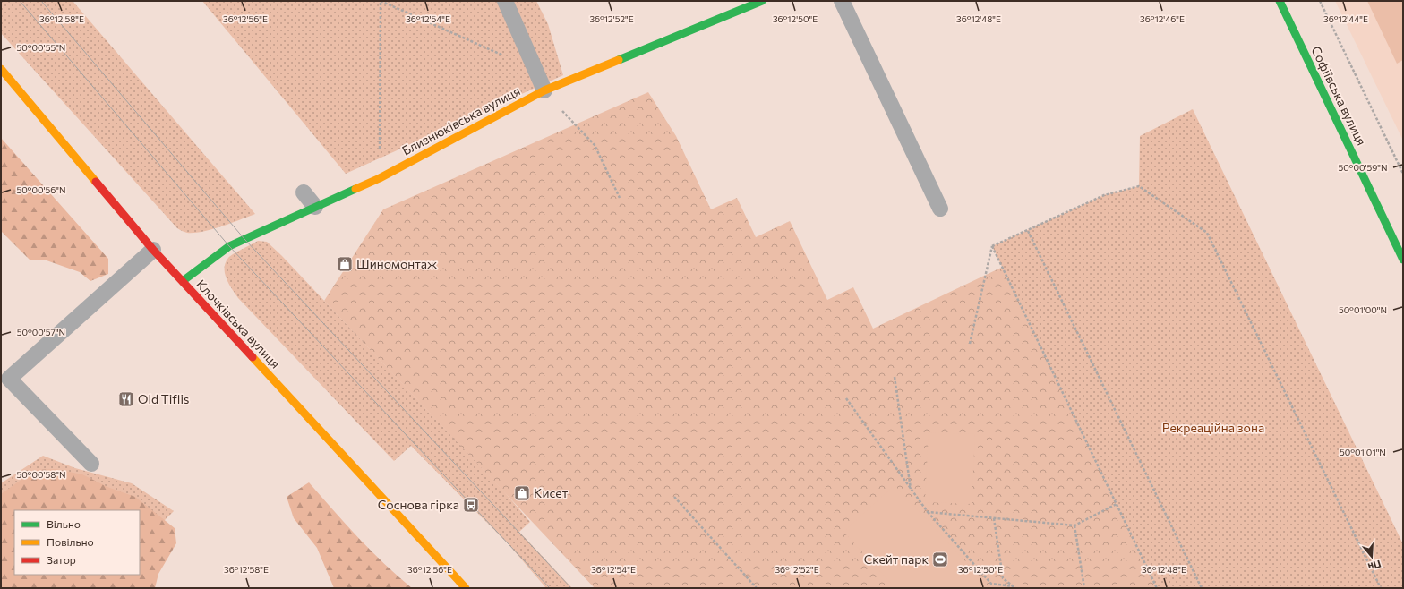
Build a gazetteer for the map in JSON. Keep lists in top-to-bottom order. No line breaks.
{"streets":{"street":["Софіївська вулиця","Близнюківська вулиця","Клочківська вулиця"]},"crossings":[["Близнюківська вулиця","Клочківська вулиця"]],"parks":["Рекреаційна зона"],"places":{"shop":["Шиномонтаж","Кисет"],"restaurant":["Old Tiflis"],"bus stop":["Соснова гірка"],"sports":["Скейт парк"]},"legend":["Вільно","Повільно","Затор"],"north":"bottom","coordinates":["36°12'58\"E","36°12'56\"E","36°12'54\"E","36°12'52\"E","36°12'50\"E","36°12'48\"E","36°12'46\"E","36°12'44\"E","50°00'55\"N","50°00'59\"N","50°00'56\"N","50°01'00\"N","50°00'57\"N","50°01'01\"N","50°00'58\"N"]}
